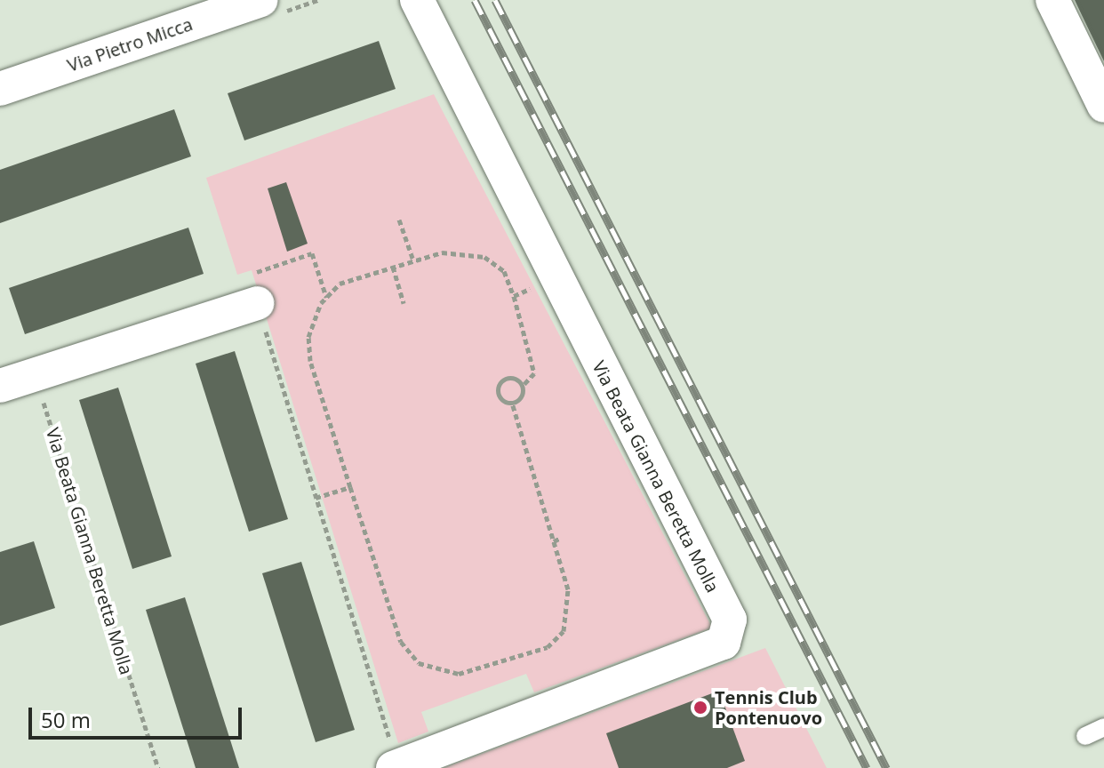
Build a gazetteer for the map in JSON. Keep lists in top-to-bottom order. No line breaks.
{"streets":{"street":["Via Pietro Micca","Via Beata Gianna Beretta Molla"]},"places":["Tennis Club Pontenuovo"],"scale_bar":"50 m"}
